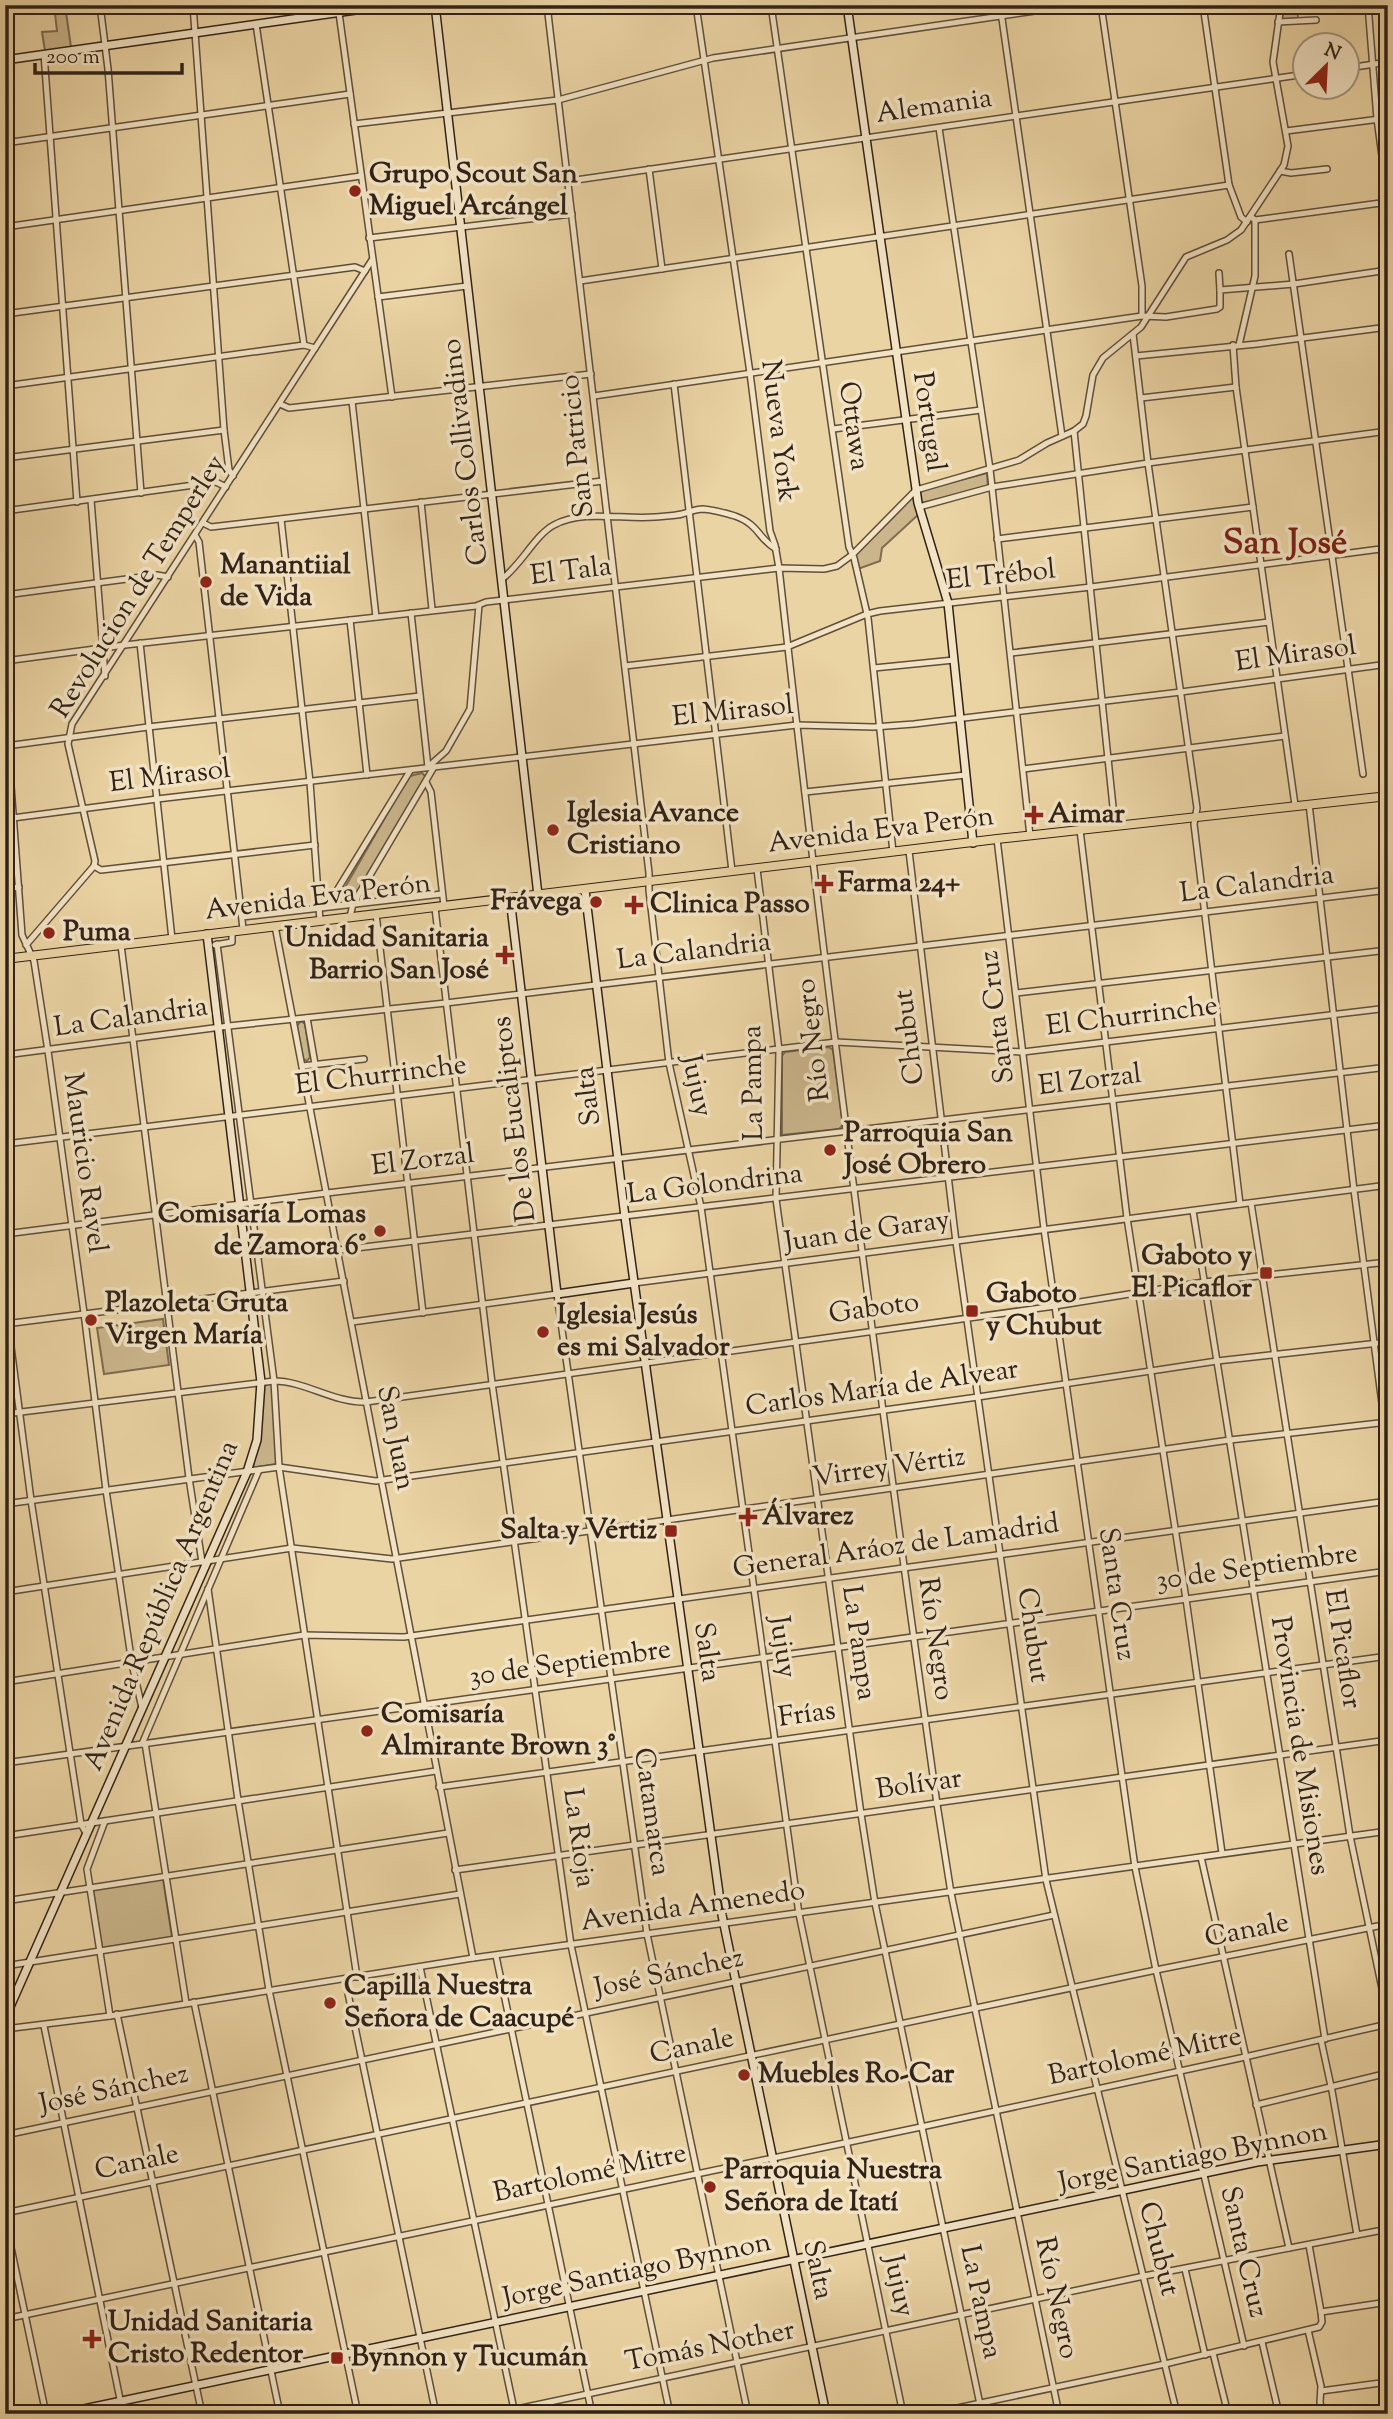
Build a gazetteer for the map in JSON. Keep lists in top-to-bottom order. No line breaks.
{"streets":{"main road":["Avenida Eva Perón"],"street":["Alemania","Portugal","Ottawa","Nueva York","San Patricio","Carlos Collivadino","El Tala","El Trébol","Revolucion de Temperley","El Mirasol","La Calandria","Santa Cruz","El Churrinche","Chubut","Río Negro","El Zorzal","La Pampa","Jujuy","Salta","De los Eucaliptos","Mauricio Ravel","La Golondrina","Juan de Garay","Gaboto","Carlos María de Alvear","San Juan","Virrey Vértiz","General Aráoz de Lamadrid","30 de Septiembre","Avenida República Argentina","El Picaflor","Frías","Provincia de Misiones","Bolívar","Catamarca","La Rioja","Avenida Amenedo","Canale","José Sánchez","Bartolomé Mitre","Jorge Santiago Bynnon","Tomás Nother"]},"crossings":[["Alemania","Portugal"],["Alemania","Ottawa"],["Alemania","Nueva York"],["Alemania","San Patricio"],["Portugal","El Tala"],["Portugal","El Trébol"],["Portugal","El Mirasol"],["Portugal","Avenida Eva Perón"],["Ottawa","El Tala"],["Ottawa","El Trébol"],["Ottawa","El Mirasol"],["Ottawa","Avenida Eva Perón"],["Nueva York","El Tala"],["Nueva York","El Trébol"],["Nueva York","El Mirasol"],["Nueva York","Avenida Eva Perón"],["Nueva York","Río Negro"],["San Patricio","El Tala"],["San Patricio","El Trébol"],["San Patricio","El Mirasol"],["San Patricio","Avenida Eva Perón"],["San Patricio","Jujuy"],["Carlos Collivadino","El Tala"],["Carlos Collivadino","El Mirasol"],["Carlos Collivadino","Avenida Eva Perón"],["El Tala","Revolucion de Temperley"],["Revolucion de Temperley","El Mirasol"],["El Mirasol","Mauricio Ravel"],["Avenida Eva Perón","Santa Cruz"],["Avenida Eva Perón","Chubut"],["Avenida Eva Perón","Río Negro"],["Avenida Eva Perón","La Pampa"],["Avenida Eva Perón","Jujuy"],["Avenida Eva Perón","Salta"],["Avenida Eva Perón","De los Eucaliptos"],["Avenida Eva Perón","Mauricio Ravel"],["Avenida Eva Perón","San Juan"],["Avenida Eva Perón","Avenida República Argentina"],["Avenida Eva Perón","La Rioja"],["La Calandria","Santa Cruz"],["La Calandria","Chubut"],["La Calandria","Río Negro"],["La Calandria","La Pampa"],["La Calandria","Jujuy"],["La Calandria","Salta"],["La Calandria","De los Eucaliptos"],["La Calandria","Mauricio Ravel"],["La Calandria","San Juan"],["La Calandria","Avenida República Argentina"],["La Calandria","La Rioja"],["Santa Cruz","El Churrinche"],["Santa Cruz","El Zorzal"],["Santa Cruz","La Golondrina"],["Santa Cruz","Juan de Garay"],["Santa Cruz","Gaboto"],["Santa Cruz","Carlos María de Alvear"],["Santa Cruz","Virrey Vértiz"],["Santa Cruz","General Aráoz de Lamadrid"],["Santa Cruz","30 de Septiembre"],["Santa Cruz","Frías"],["Santa Cruz","Bolívar"],["Santa Cruz","Avenida Amenedo"],["Santa Cruz","Canale"],["Santa Cruz","Bartolomé Mitre"],["Santa Cruz","Jorge Santiago Bynnon"],["Santa Cruz","Tomás Nother"],["El Churrinche","Chubut"],["El Churrinche","Río Negro"],["El Churrinche","La Pampa"],["El Churrinche","Jujuy"],["El Churrinche","Salta"],["El Churrinche","De los Eucaliptos"],["El Churrinche","Mauricio Ravel"],["El Churrinche","San Juan"],["El Churrinche","Avenida República Argentina"],["El Churrinche","La Rioja"],["Chubut","El Zorzal"],["Chubut","La Golondrina"],["Chubut","Juan de Garay"],["Chubut","Gaboto"],["Chubut","Carlos María de Alvear"],["Chubut","Virrey Vértiz"],["Chubut","General Aráoz de Lamadrid"],["Chubut","30 de Septiembre"],["Chubut","Frías"],["Chubut","Bolívar"],["Chubut","Avenida Amenedo"],["Chubut","Canale"],["Chubut","José Sánchez"],["Chubut","Bartolomé Mitre"],["Chubut","Jorge Santiago Bynnon"],["Chubut","Tomás Nother"],["Río Negro","El Zorzal"],["Río Negro","La Golondrina"],["Río Negro","Juan de Garay"],["Río Negro","Gaboto"],["Río Negro","Carlos María de Alvear"],["Río Negro","Virrey Vértiz"],["Río Negro","General Aráoz de Lamadrid"],["Río Negro","30 de Septiembre"],["Río Negro","Frías"],["Río Negro","Bolívar"],["Río Negro","Avenida Amenedo"],["Río Negro","Canale"],["Río Negro","José Sánchez"],["Río Negro","Bartolomé Mitre"],["Río Negro","Jorge Santiago Bynnon"],["Río Negro","Tomás Nother"],["El Zorzal","La Pampa"],["El Zorzal","Jujuy"],["El Zorzal","Salta"],["El Zorzal","De los Eucaliptos"],["El Zorzal","Mauricio Ravel"],["El Zorzal","San Juan"],["El Zorzal","Avenida República Argentina"],["El Zorzal","La Rioja"],["La Pampa","La Golondrina"],["La Pampa","Juan de Garay"],["La Pampa","Gaboto"],["La Pampa","Carlos María de Alvear"],["La Pampa","Virrey Vértiz"],["La Pampa","General Aráoz de Lamadrid"],["La Pampa","30 de Septiembre"],["La Pampa","Frías"],["La Pampa","Bolívar"],["La Pampa","Avenida Amenedo"],["La Pampa","Canale"],["La Pampa","José Sánchez"],["La Pampa","Bartolomé Mitre"],["La Pampa","Jorge Santiago Bynnon"],["La Pampa","Tomás Nother"],["Jujuy","La Golondrina"],["Jujuy","Juan de Garay"],["Jujuy","Gaboto"],["Jujuy","Carlos María de Alvear"],["Jujuy","Virrey Vértiz"],["Jujuy","General Aráoz de Lamadrid"],["Jujuy","30 de Septiembre"],["Jujuy","Frías"],["Jujuy","Bolívar"],["Jujuy","Avenida Amenedo"],["Jujuy","Canale"],["Jujuy","José Sánchez"],["Jujuy","Bartolomé Mitre"],["Jujuy","Jorge Santiago Bynnon"],["Jujuy","Tomás Nother"],["Salta","La Golondrina"],["Salta","Juan de Garay"],["Salta","Gaboto"],["Salta","Carlos María de Alvear"],["Salta","Virrey Vértiz"],["Salta","General Aráoz de Lamadrid"],["Salta","30 de Septiembre"],["Salta","Frías"],["Salta","Bolívar"],["Salta","Avenida Amenedo"],["Salta","Canale"],["Salta","José Sánchez"],["Salta","Bartolomé Mitre"],["Salta","Jorge Santiago Bynnon"],["Salta","Tomás Nother"],["De los Eucaliptos","La Golondrina"],["De los Eucaliptos","Juan de Garay"],["De los Eucaliptos","Catamarca"],["Mauricio Ravel","Gaboto"],["Mauricio Ravel","Carlos María de Alvear"],["Mauricio Ravel","Virrey Vértiz"],["Mauricio Ravel","General Aráoz de Lamadrid"],["Mauricio Ravel","Avenida República Argentina"],["La Golondrina","San Juan"],["La Golondrina","La Rioja"],["Juan de Garay","San Juan"],["Juan de Garay","El Picaflor"],["Juan de Garay","Provincia de Misiones"],["Juan de Garay","Catamarca"],["Juan de Garay","La Rioja"],["Gaboto","San Juan"],["Gaboto","Avenida República Argentina"],["Gaboto","El Picaflor"],["Gaboto","Provincia de Misiones"],["Gaboto","Catamarca"],["Gaboto","La Rioja"],["Carlos María de Alvear","San Juan"],["Carlos María de Alvear","Avenida República Argentina"],["Carlos María de Alvear","El Picaflor"],["Carlos María de Alvear","Provincia de Misiones"],["Carlos María de Alvear","Catamarca"],["Carlos María de Alvear","La Rioja"],["San Juan","Virrey Vértiz"],["San Juan","General Aráoz de Lamadrid"],["San Juan","30 de Septiembre"],["San Juan","Frías"],["San Juan","Bolívar"],["San Juan","Avenida Amenedo"],["Virrey Vértiz","Avenida República Argentina"],["Virrey Vértiz","El Picaflor"],["Virrey Vértiz","Provincia de Misiones"],["Virrey Vértiz","Catamarca"],["Virrey Vértiz","La Rioja"],["General Aráoz de Lamadrid","Avenida República Argentina"],["General Aráoz de Lamadrid","El Picaflor"],["General Aráoz de Lamadrid","Provincia de Misiones"],["General Aráoz de Lamadrid","Catamarca"],["General Aráoz de Lamadrid","La Rioja"],["30 de Septiembre","Avenida República Argentina"],["30 de Septiembre","El Picaflor"],["30 de Septiembre","Provincia de Misiones"],["30 de Septiembre","Catamarca"],["30 de Septiembre","La Rioja"],["Avenida República Argentina","Avenida Amenedo"],["El Picaflor","Frías"],["El Picaflor","Bolívar"],["El Picaflor","Avenida Amenedo"],["El Picaflor","Canale"],["Frías","Provincia de Misiones"],["Frías","Catamarca"],["Frías","La Rioja"],["Provincia de Misiones","Bolívar"],["Provincia de Misiones","Avenida Amenedo"],["Provincia de Misiones","Canale"],["Provincia de Misiones","Bartolomé Mitre"],["Provincia de Misiones","Jorge Santiago Bynnon"],["Provincia de Misiones","Tomás Nother"],["Bolívar","Catamarca"],["Bolívar","La Rioja"],["Catamarca","Avenida Amenedo"],["Catamarca","Canale"],["Catamarca","José Sánchez"],["Catamarca","Bartolomé Mitre"],["Catamarca","Jorge Santiago Bynnon"],["Catamarca","Tomás Nother"],["La Rioja","Avenida Amenedo"],["La Rioja","Canale"],["La Rioja","José Sánchez"],["La Rioja","Bartolomé Mitre"],["La Rioja","Jorge Santiago Bynnon"],["La Rioja","Tomás Nother"]],"districts":["San José"],"places":{"other":["Grupo Scout San Miguel Arcángel","Manantiial de Vida","Iglesia Avance Cristiano","Frávega","Puma","Parroquia San José Obrero","Comisaría Lomas de Zamora 6°","Plazoleta Gruta Virgen María","Iglesia Jesús es mi Salvador","Comisaría Almirante Brown 3°","Capilla Nuestra Señora de Caacupé","Muebles Ro-Car","Parroquia Nuestra Señora de Itatí"],"health":["Aimar","Farma 24+","Clinica Passo","Unidad Sanitaria Barrio San José","Álvarez","Unidad Sanitaria Cristo Redentor"],"transit":["Gaboto y El Picaflor","Gaboto y Chubut","Salta y Vértiz","Bynnon y Tucumán"]},"scale_bar":"200 m","north":"top right"}
